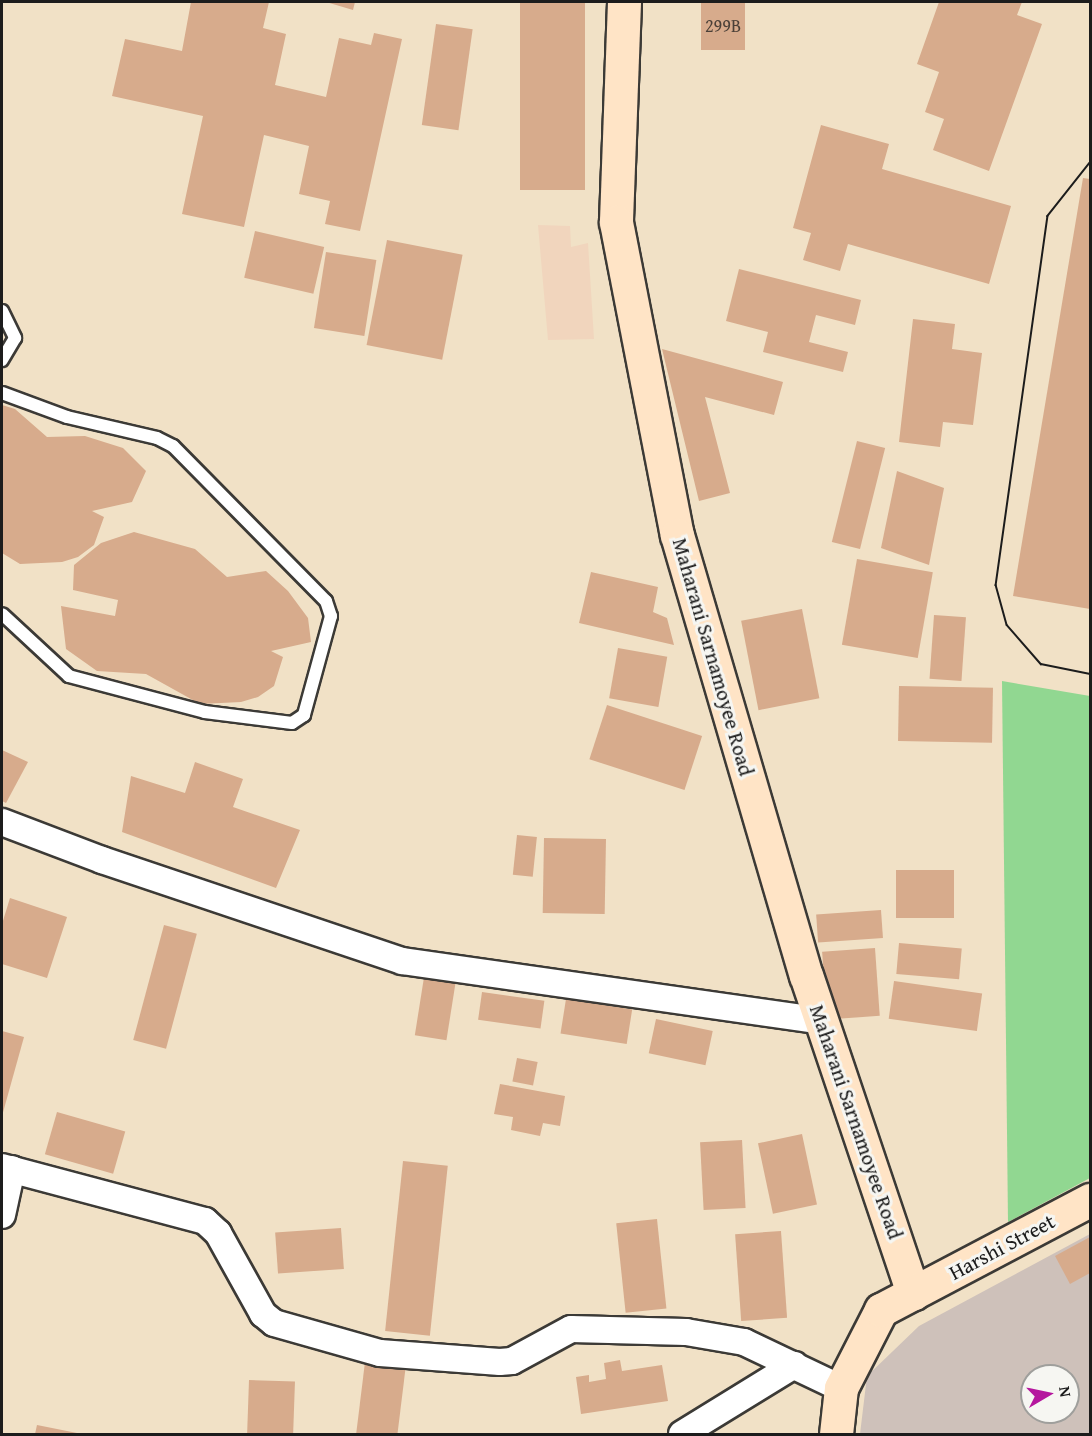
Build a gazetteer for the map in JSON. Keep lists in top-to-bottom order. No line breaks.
{"streets":{"street":["Maharani Sarnamoyee Road","Harshi Street"]},"crossings":[["Maharani Sarnamoyee Road","Harshi Street"]],"house_numbers":["299B"],"north":"right"}
